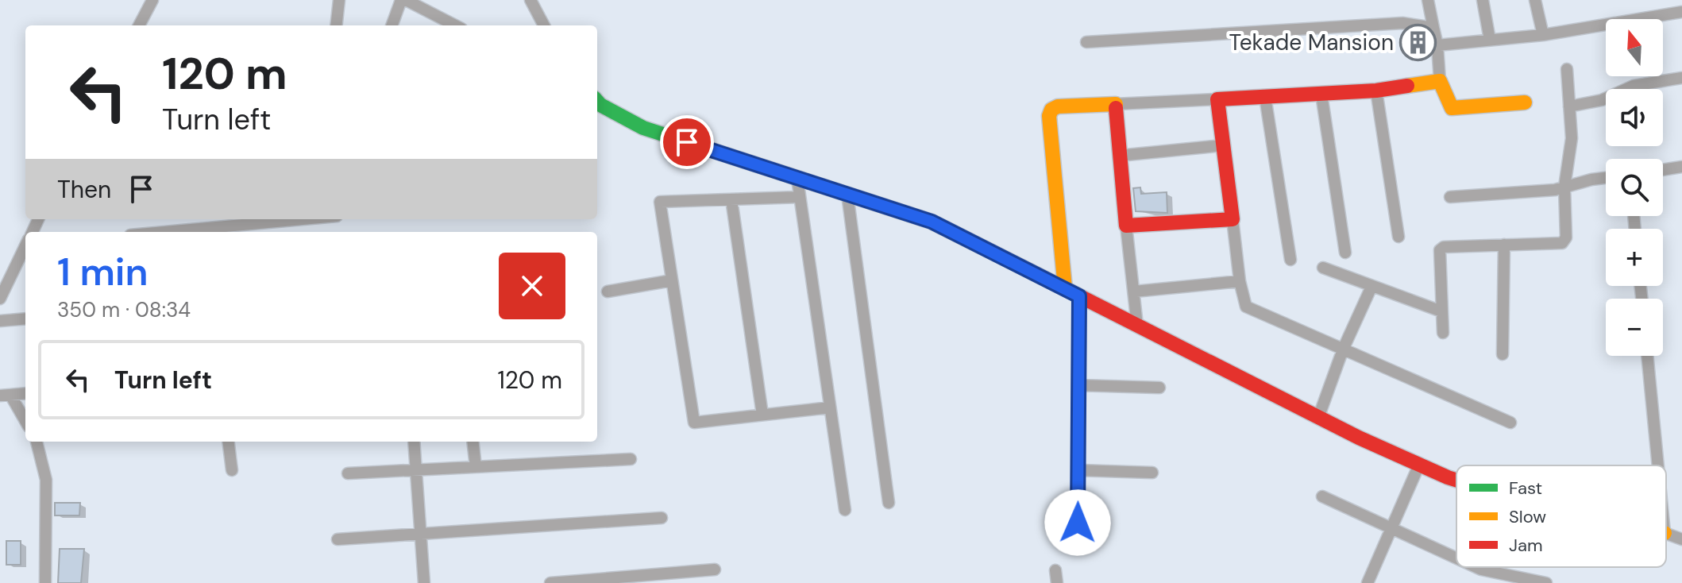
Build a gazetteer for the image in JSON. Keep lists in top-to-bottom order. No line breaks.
{"places":{"building":["Tekade Mansion"]},"legend":["Fast","Slow","Jam"],"north":"top","page":{"map_buttons":["+","−"],"turn":["120 m","Turn left"],"then":"Then","heading":["1 min","350 m · 08:34"],"list":[{"name":"Turn left","value":"120 m"}]}}
